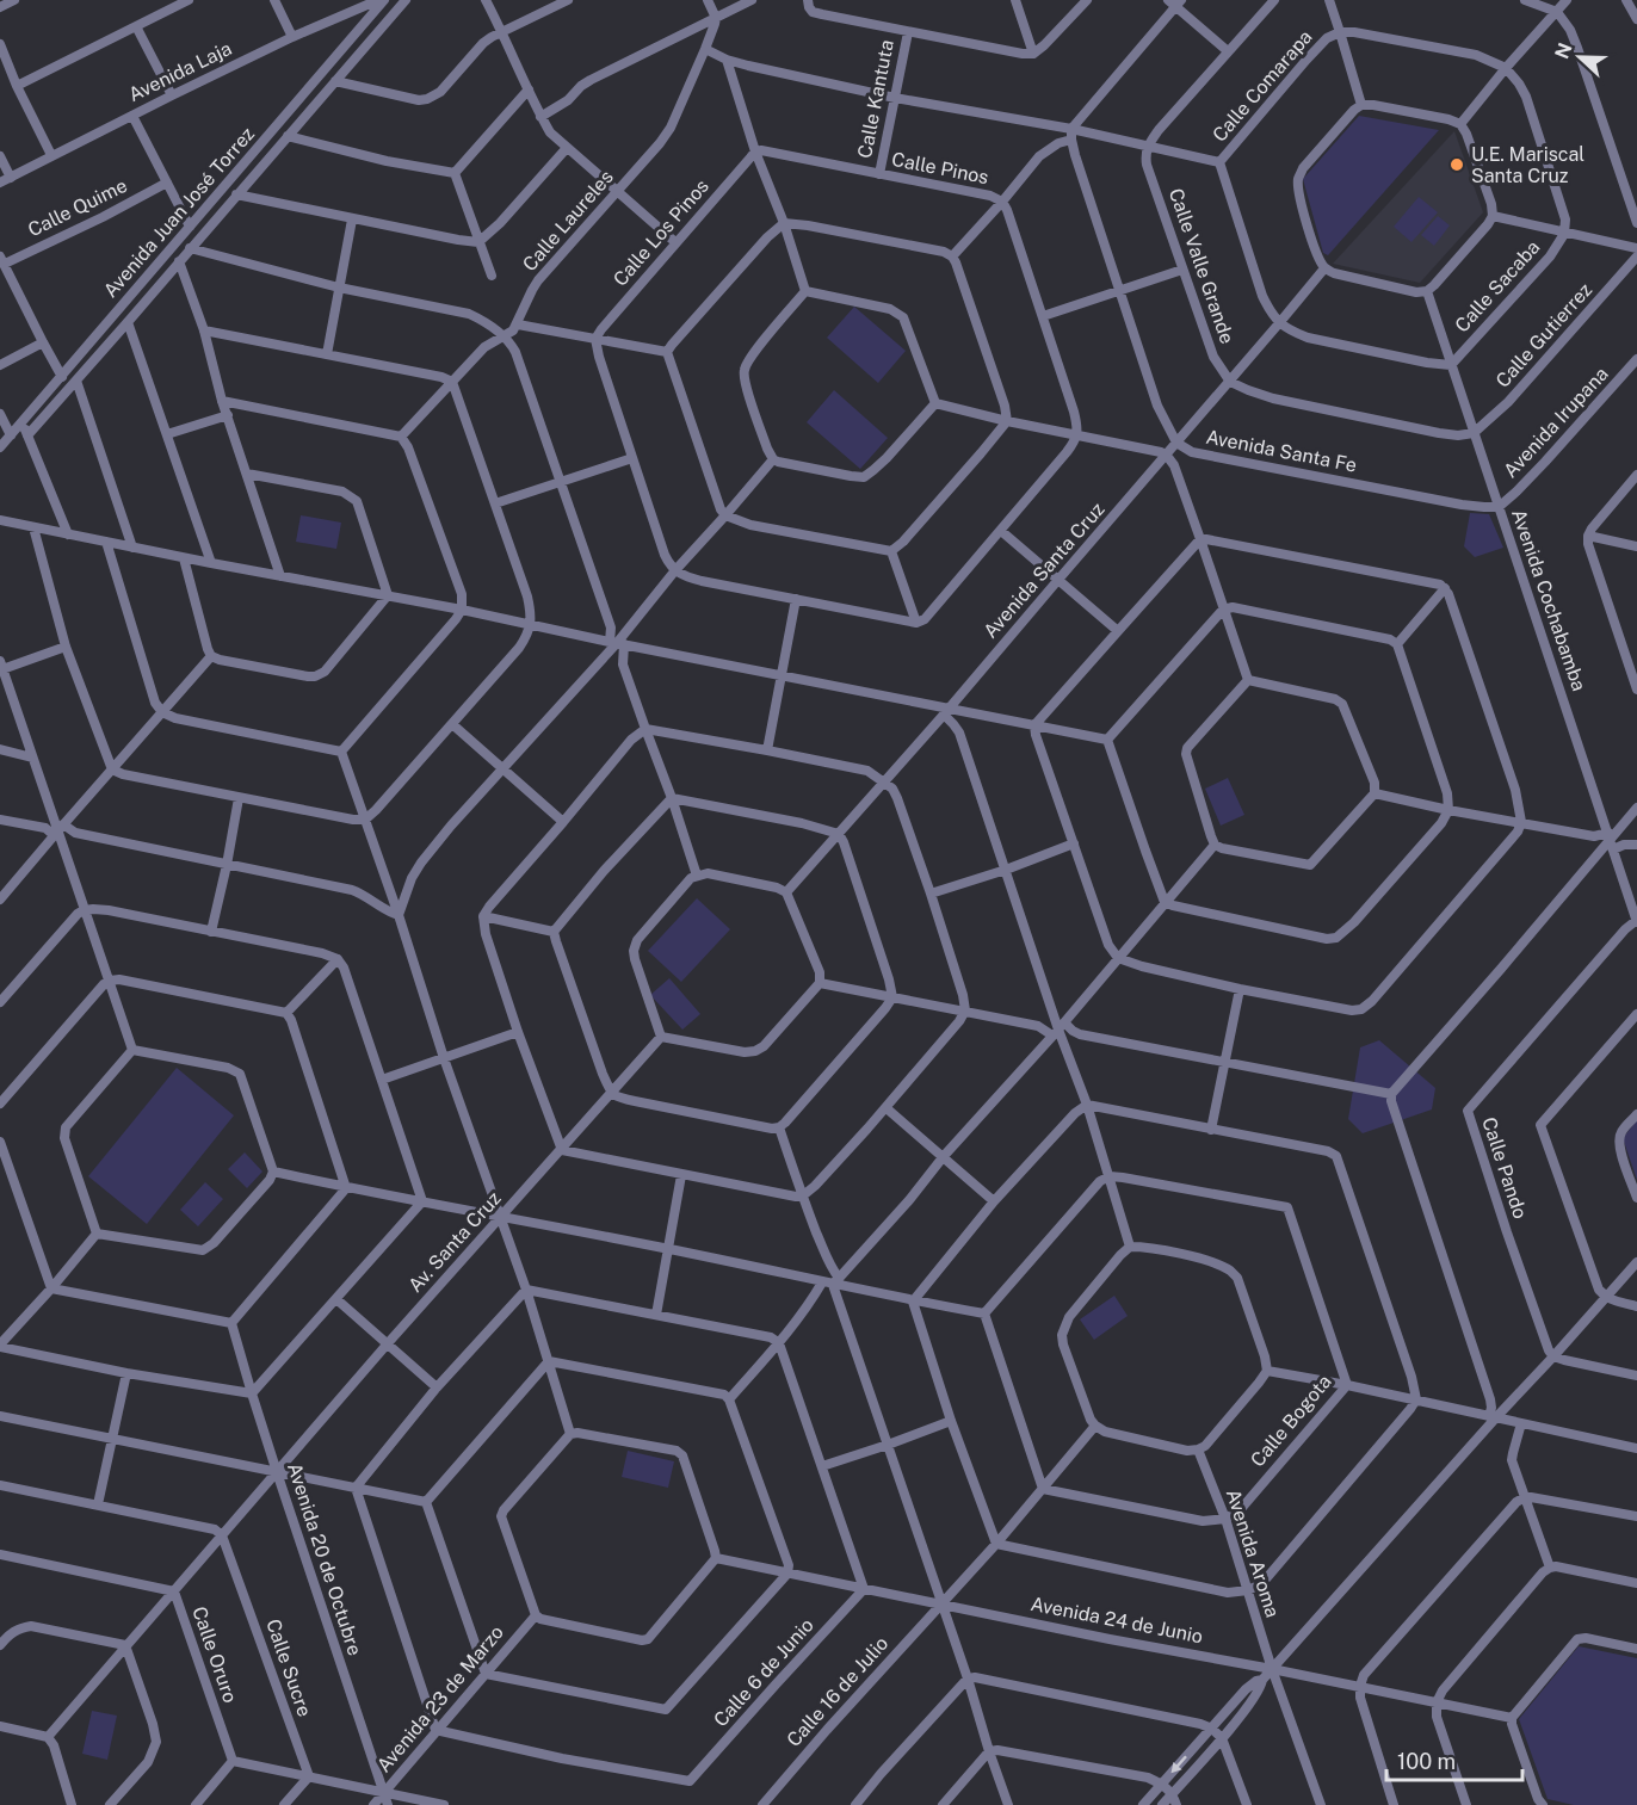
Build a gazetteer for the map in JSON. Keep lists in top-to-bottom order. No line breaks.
{"streets":{"street":["Avenida Laja","Calle Comarapa","Calle Kantuta","Calle Pinos","Calle Quime","Avenida Juan José Torrez","Calle Laureles","Calle Los Pinos","Calle Valle Grande","Calle Sacaba","Calle Gutierrez","Avenida Irupana","Avenida Santa Fe","Avenida Santa Cruz","Avenida Cochabamba","Calle Pando","Av. Santa Cruz","Calle Bogota","Avenida Aroma","Avenida 20 de Octubre","Avenida 24 de Junio","Calle Oruro","Calle Sucre","Calle 6 de Junio","Calle 16 de Julio","Avenida 23 de Marzo"]},"crossings":[["Calle Comarapa","Avenida Santa Cruz"],["Calle Kantuta","Calle Pinos"],["Calle Pinos","Calle Los Pinos"],["Calle Valle Grande","Avenida Santa Cruz"],["Calle Sacaba","Avenida Cochabamba"],["Calle Gutierrez","Avenida Cochabamba"],["Avenida Irupana","Avenida Santa Fe"],["Avenida Irupana","Avenida Cochabamba"],["Avenida Santa Fe","Avenida Santa Cruz"],["Avenida Santa Fe","Avenida Cochabamba"],["Avenida Santa Cruz","Avenida Cochabamba"],["Avenida Santa Cruz","Av. Santa Cruz"],["Avenida Cochabamba","Calle Pando"],["Av. Santa Cruz","Avenida 20 de Octubre"],["Av. Santa Cruz","Calle Oruro"],["Av. Santa Cruz","Calle Sucre"],["Calle Bogota","Avenida Aroma"],["Avenida Aroma","Avenida 24 de Junio"],["Avenida Aroma","Calle 16 de Julio"],["Avenida 20 de Octubre","Avenida 23 de Marzo"],["Avenida 24 de Junio","Calle 6 de Junio"],["Avenida 24 de Junio","Calle 16 de Julio"],["Avenida 24 de Junio","Avenida 23 de Marzo"],["Calle 6 de Junio","Avenida 23 de Marzo"]],"places":["U.E. Mariscal Santa Cruz"],"scale_bar":"100 m","north":"left"}
